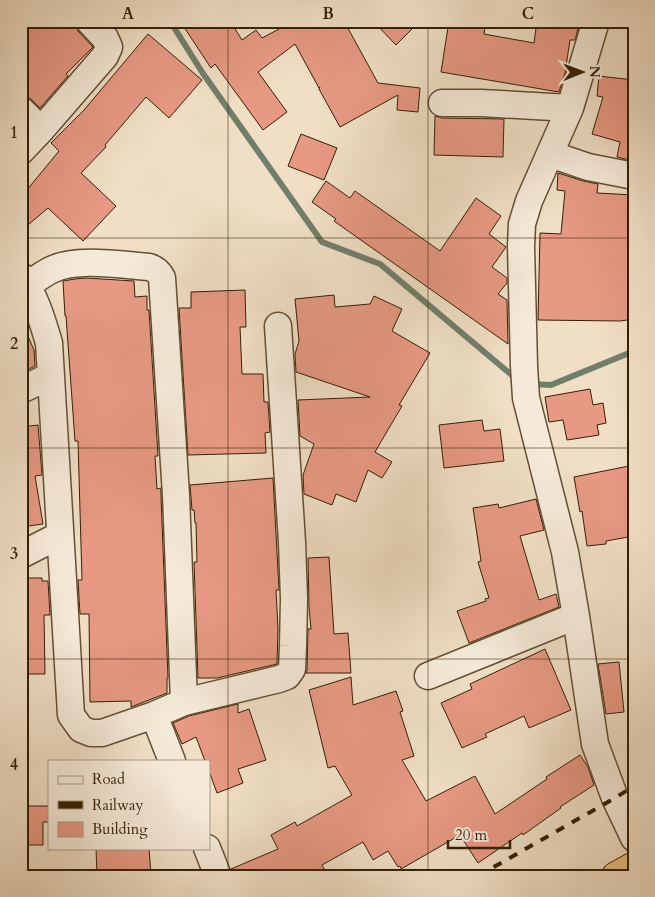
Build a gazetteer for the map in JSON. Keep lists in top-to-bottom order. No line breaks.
{"legend":["Road","Railway","Building"],"scale_bar":"20 m","north":"right","grid":{"columns":["A","B","C"],"rows":["1","2","3","4"]}}
